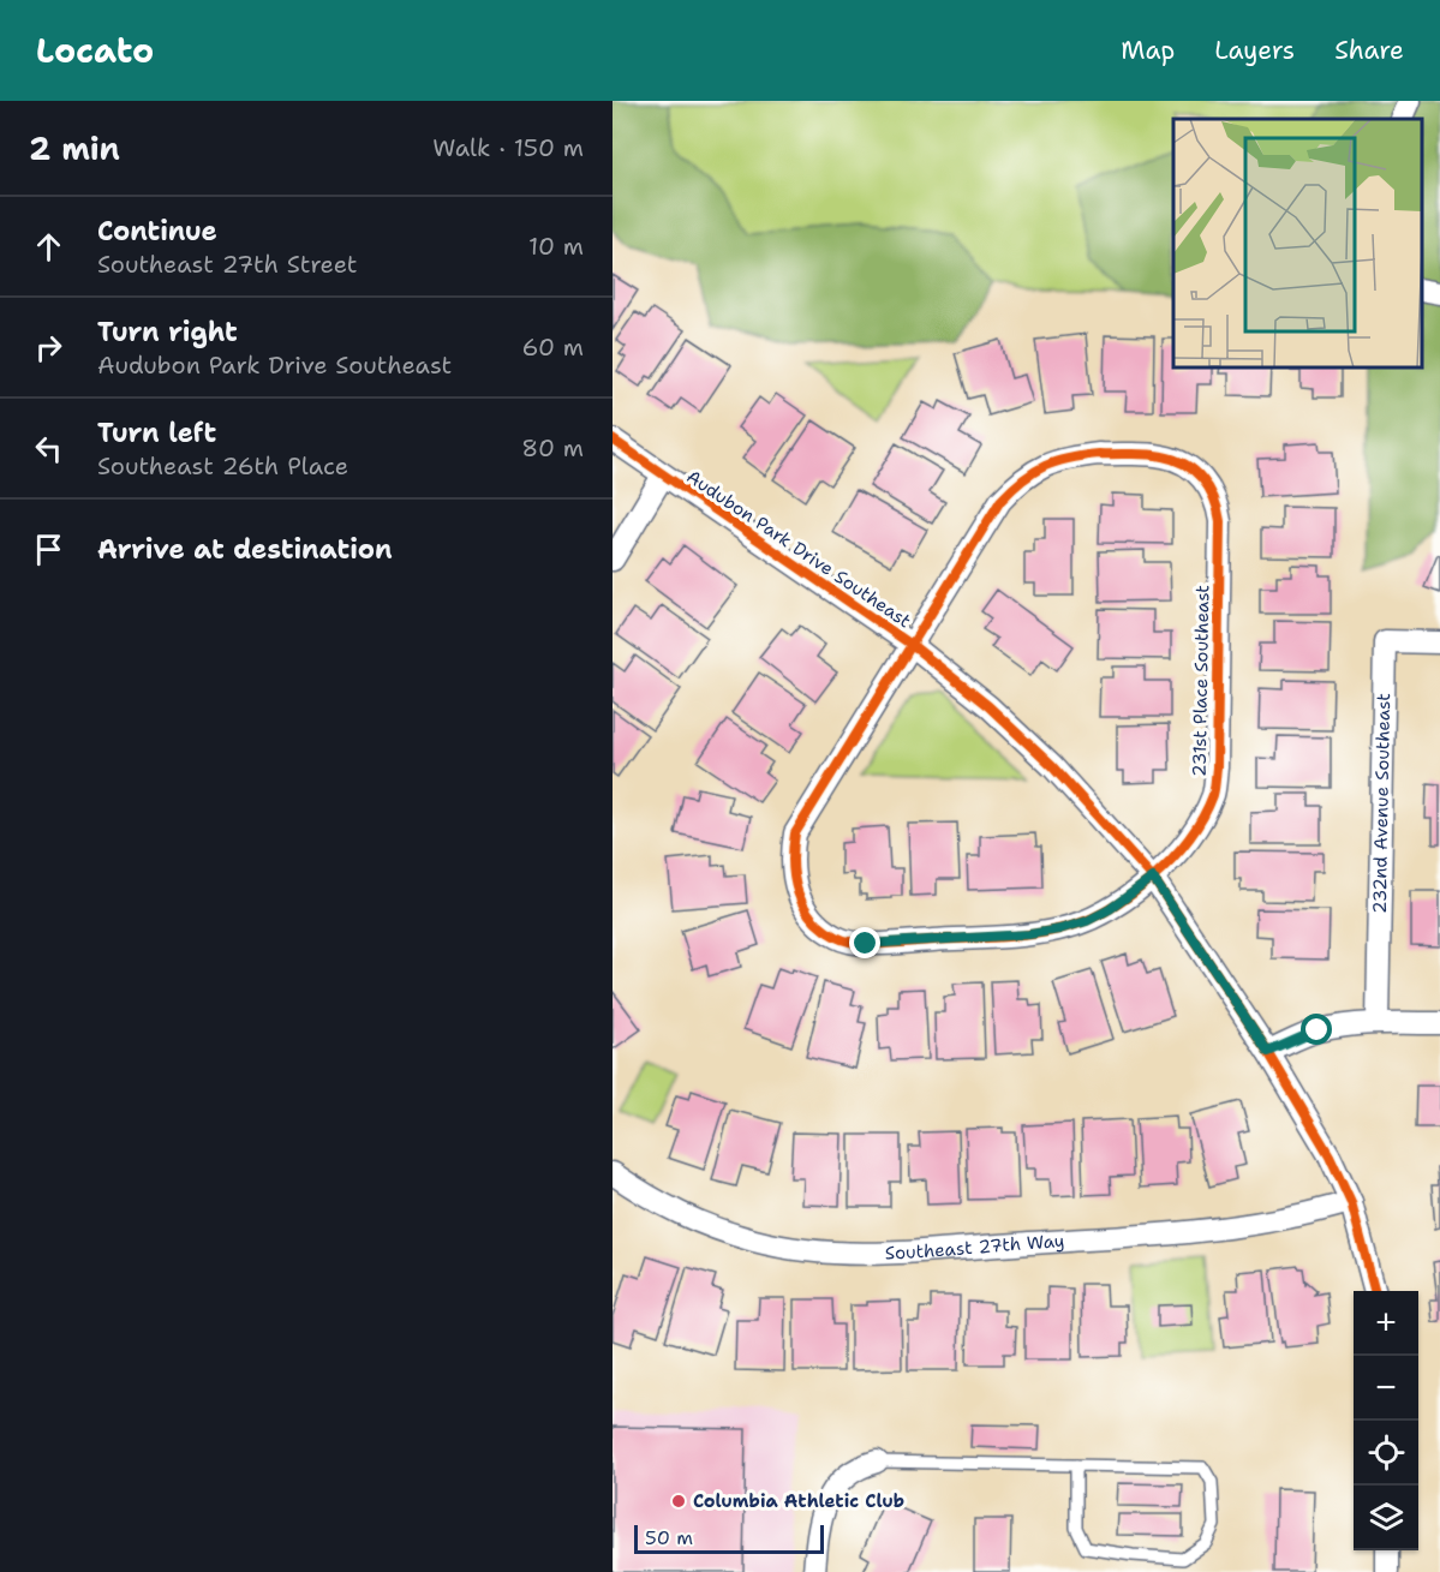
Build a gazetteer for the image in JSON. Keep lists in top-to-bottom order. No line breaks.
{"streets":{"street":["Audubon Park Drive Southeast","231st Place Southeast","232nd Avenue Southeast","Southeast 27th Way"]},"crossings":[["Audubon Park Drive Southeast","231st Place Southeast"],["Audubon Park Drive Southeast","Southeast 27th Way"]],"places":["Columbia Athletic Club"],"scale_bar":"50 m","page":{"header":"Locato","nav":["Map","Layers","Share"],"heading":["2 min","Walk · 150 m"],"list":[["Continue","Southeast 27th Street","10 m"],["Turn right","Audubon Park Drive Southeast","60 m"],["Turn left","Southeast 26th Place","80 m"],"Arrive at destination"],"map_buttons":["+","−"],"scale":"50 m"}}
